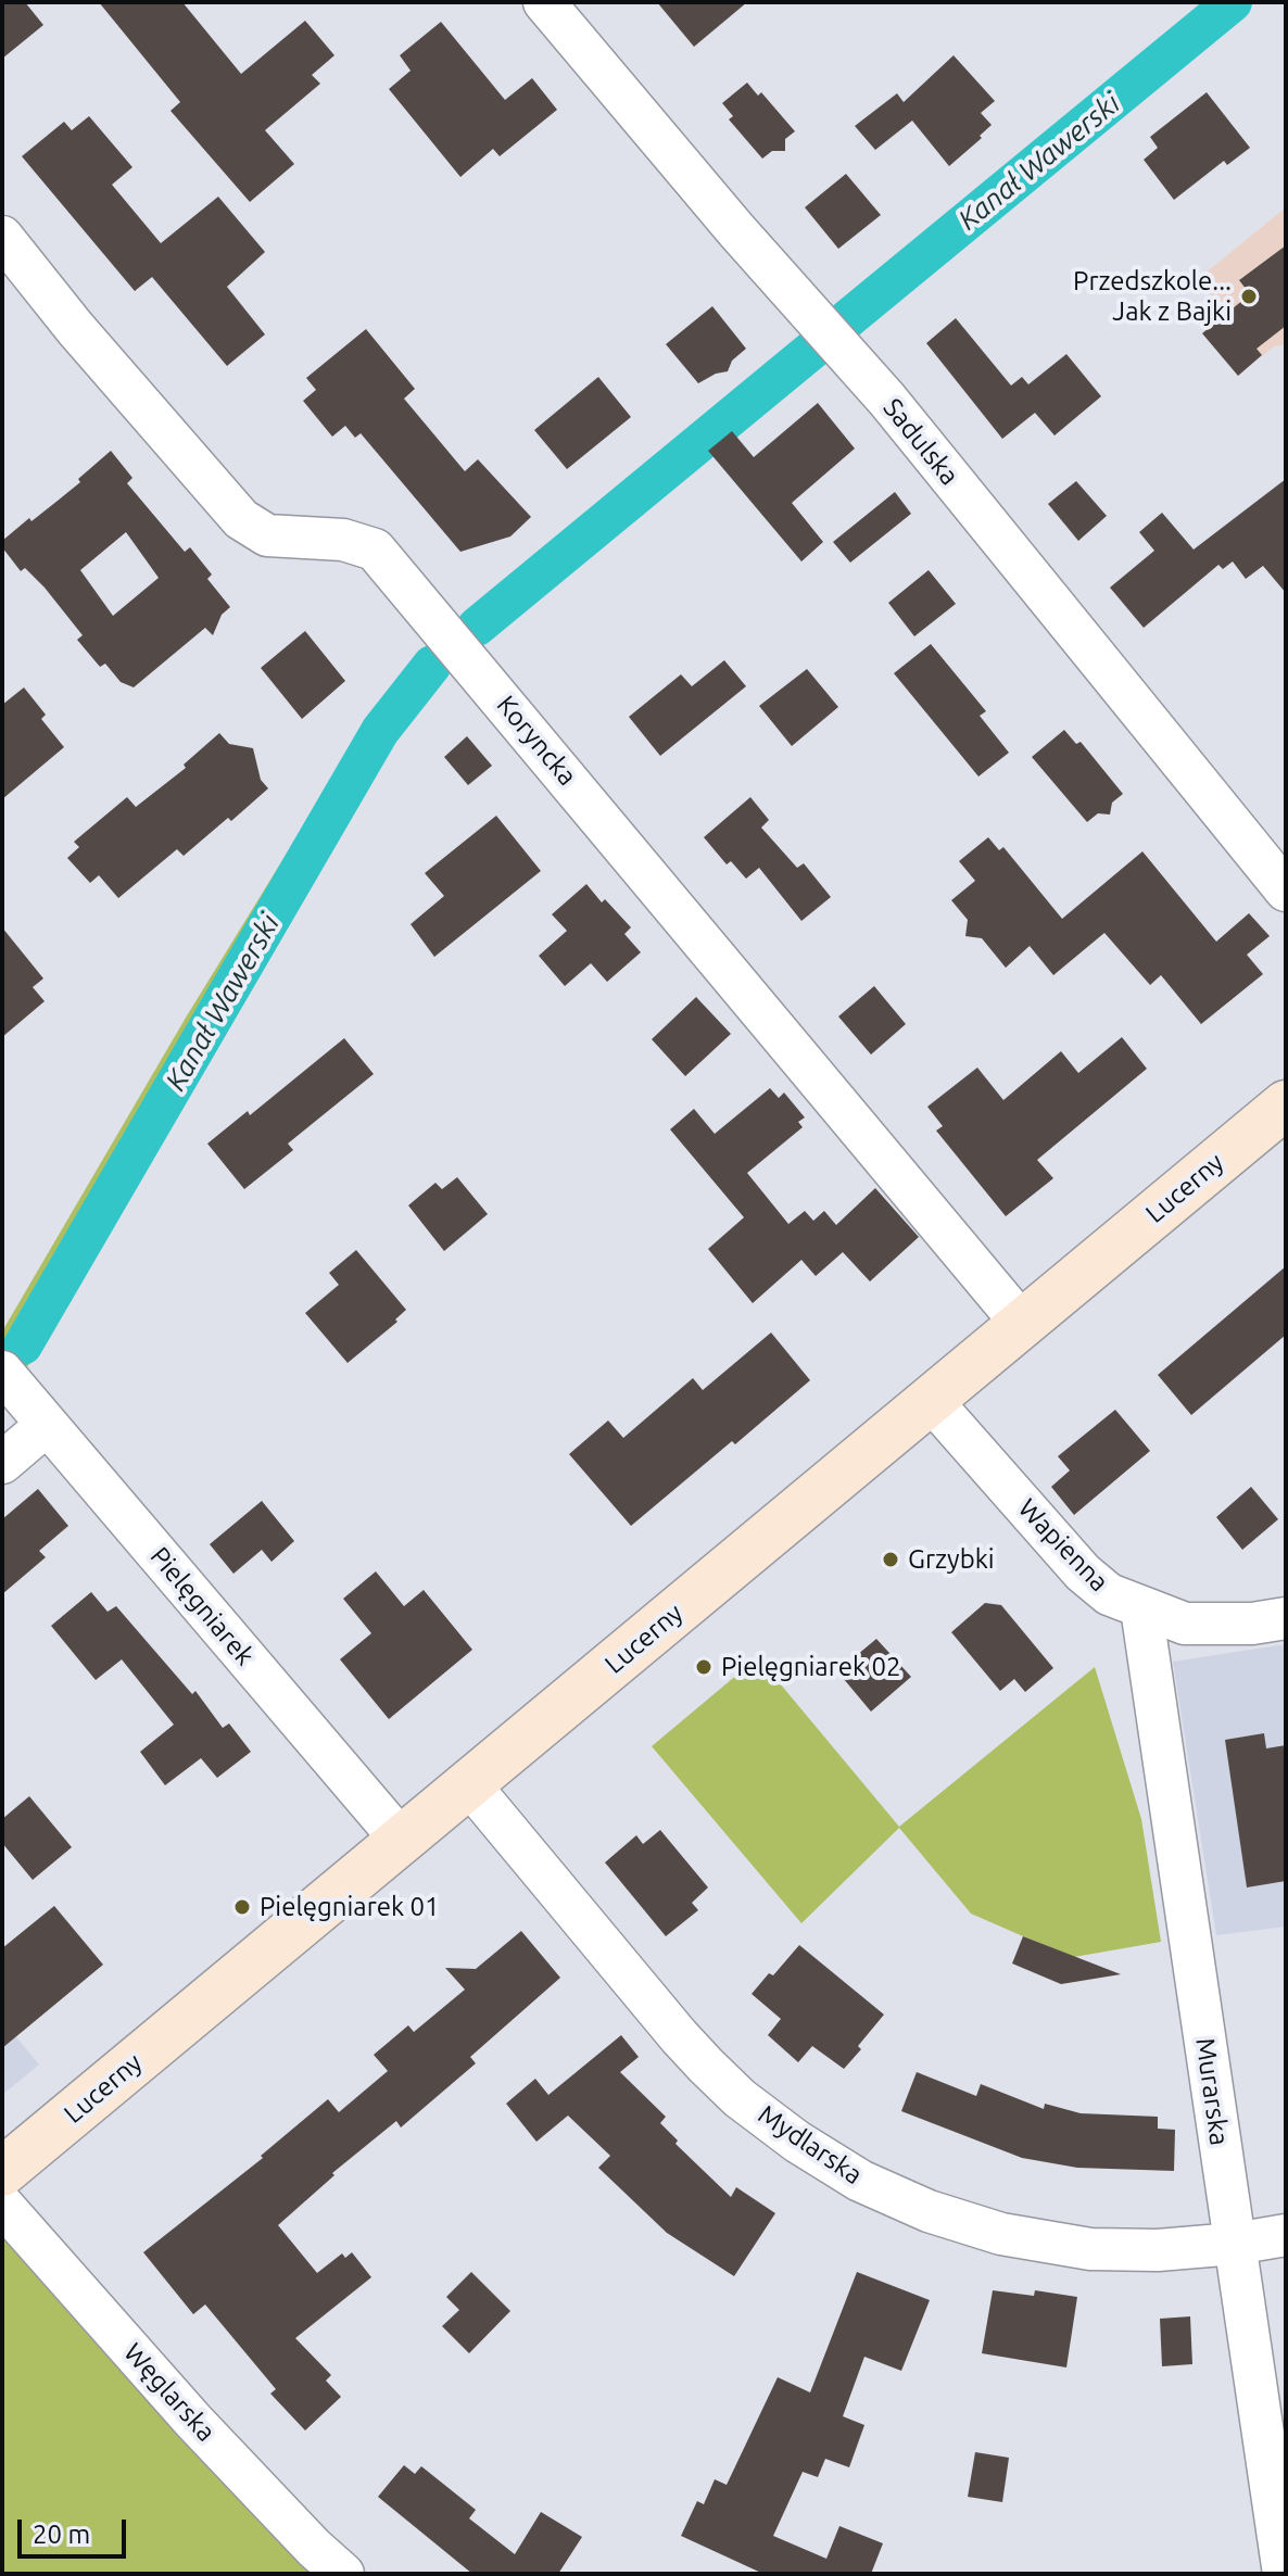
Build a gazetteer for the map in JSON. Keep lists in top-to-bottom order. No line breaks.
{"streets":{"street":["Sadulska","Koryncka","Lucerny","Wapienna","Pielęgniarek","Murarska","Mydlarska","Węglarska"]},"crossings":[["Koryncka","Lucerny"],["Lucerny","Wapienna"],["Lucerny","Pielęgniarek"],["Lucerny","Mydlarska"],["Wapienna","Murarska"],["Murarska","Mydlarska"]],"water":["Kanał Wawerski"],"places":["Przedszkole... Jak z Bajki","Grzybki","Pielęgniarek 02","Pielęgniarek 01"],"scale_bar":"20 m"}
